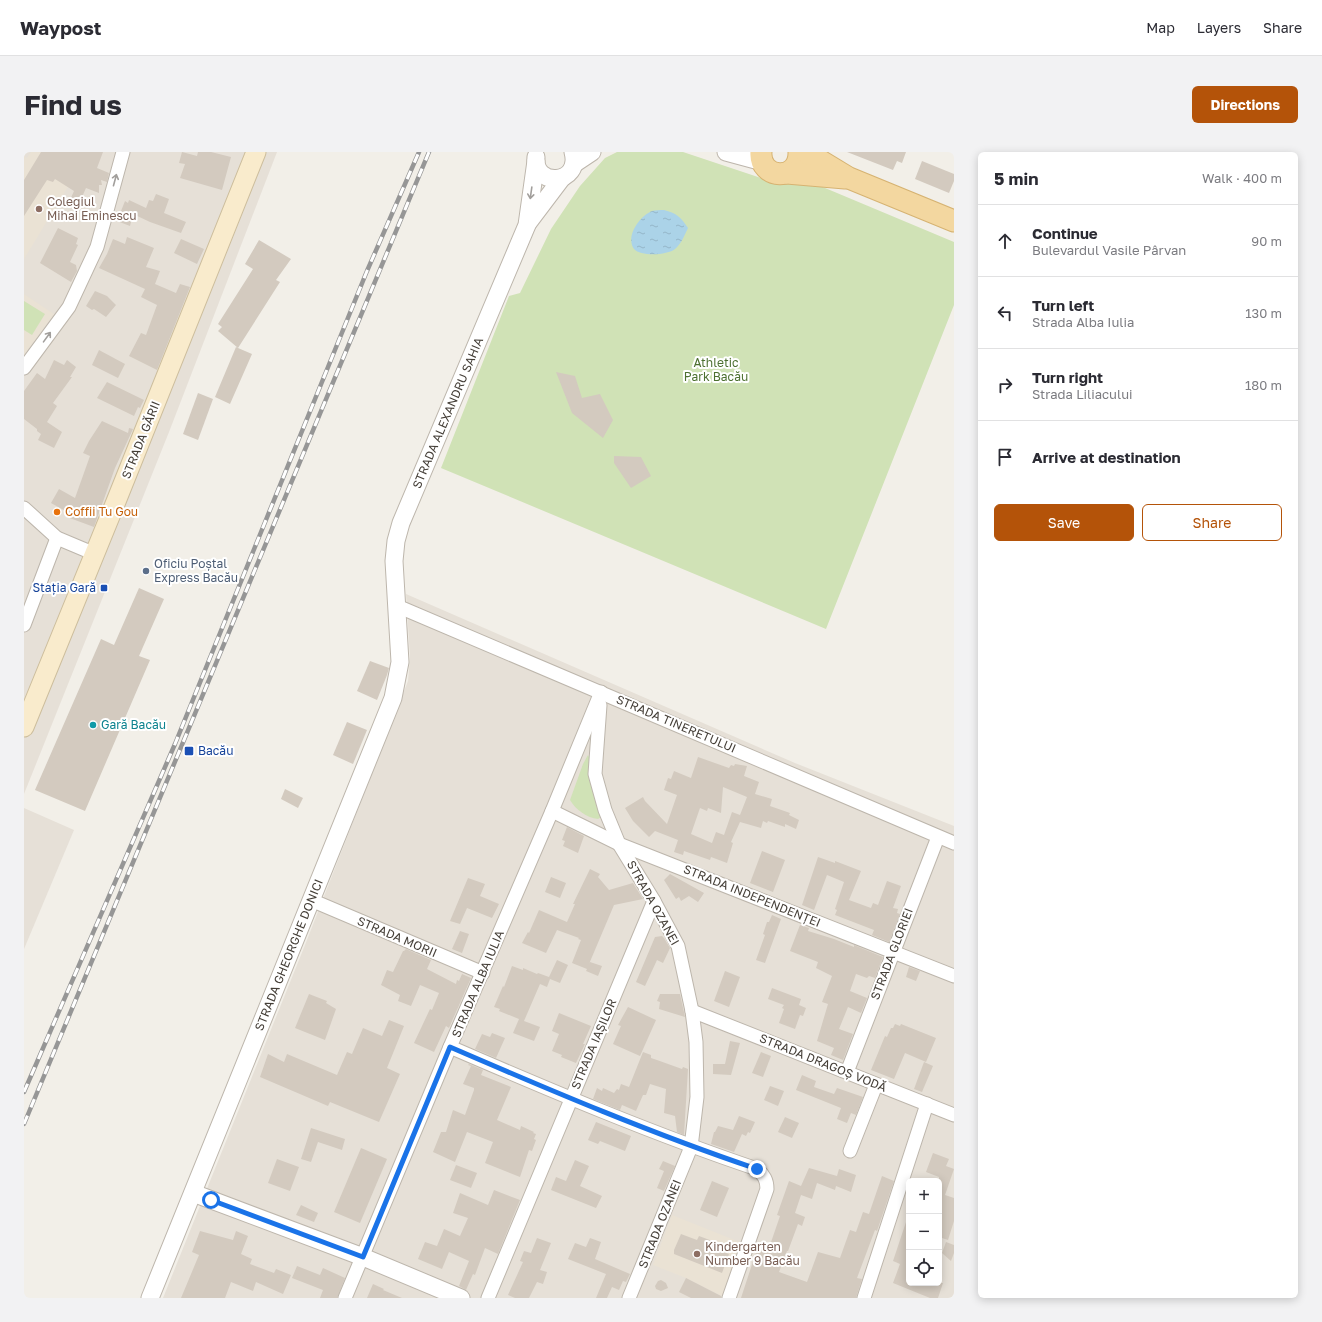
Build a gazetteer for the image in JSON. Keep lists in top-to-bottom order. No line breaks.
{"streets":{"main road":["STRADA GĂRII"],"street":["STRADA ALEXANDRU SAHIA","STRADA TINERETULUI","STRADA INDEPENDENȚEI","STRADA OZANEI","STRADA MORII","STRADA GLORIEI","STRADA GHEORGHE DONICI","STRADA ALBA IULIA","STRADA IAȘILOR","STRADA DRAGOȘ VODĂ"]},"crossings":[["STRADA ALEXANDRU SAHIA","STRADA TINERETULUI"],["STRADA ALEXANDRU SAHIA","STRADA GHEORGHE DONICI"],["STRADA TINERETULUI","STRADA OZANEI"],["STRADA TINERETULUI","STRADA GLORIEI"],["STRADA TINERETULUI","STRADA GHEORGHE DONICI"],["STRADA TINERETULUI","STRADA ALBA IULIA"],["STRADA INDEPENDENȚEI","STRADA OZANEI"],["STRADA INDEPENDENȚEI","STRADA GLORIEI"],["STRADA INDEPENDENȚEI","STRADA ALBA IULIA"],["STRADA OZANEI","STRADA ALBA IULIA"],["STRADA OZANEI","STRADA IAȘILOR"],["STRADA OZANEI","STRADA DRAGOȘ VODĂ"],["STRADA MORII","STRADA GHEORGHE DONICI"],["STRADA MORII","STRADA ALBA IULIA"],["STRADA GLORIEI","STRADA DRAGOȘ VODĂ"]],"parks":["Athletic Park Bacău"],"places":{"other":["Colegiul Mihai Eminescu","Coffii Tu Gou","Oficiu Poștal Express Bacău","Gară Bacău","Kindergarten Number 9 Bacău"],"transit":["Stația Gară","Bacău"]},"page":{"header":"Waypost","nav":["Map","Layers","Share"],"buttons":["Directions",["Save","Share"]],"title":"Find us","heading":["5 min","Walk · 400 m"],"list":[["Continue","Bulevardul Vasile Pârvan","90 m"],["Turn left","Strada Alba Iulia","130 m"],["Turn right","Strada Liliacului","180 m"],"Arrive at destination"],"map_buttons":["+","−"]}}
